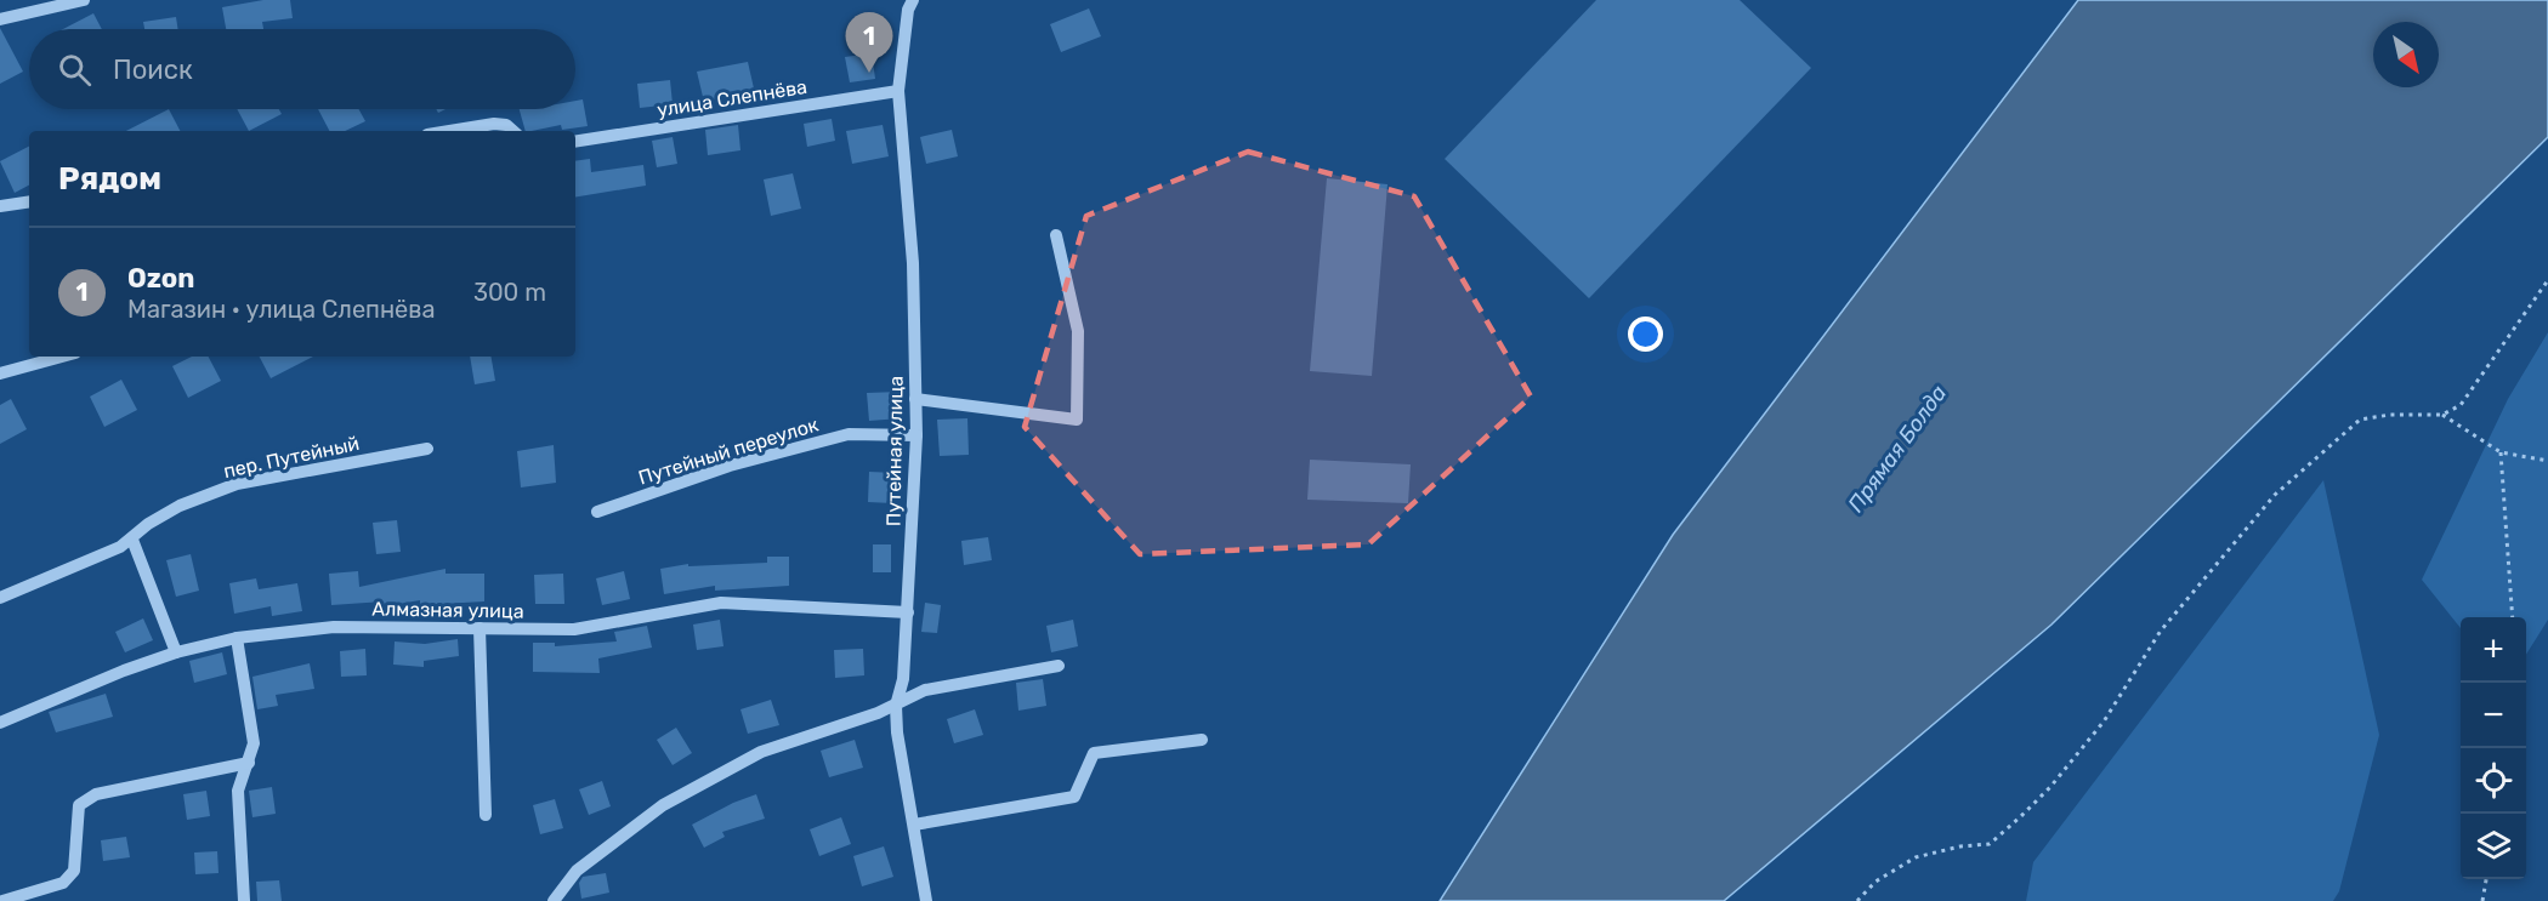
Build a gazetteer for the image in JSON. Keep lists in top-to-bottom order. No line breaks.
{"streets":{"street":["улица Слепнёва","Путейный переулок","Путейная улица","пер. Путейный","Алмазная улица"]},"crossings":[["улица Слепнёва","Путейная улица"],["Путейный переулок","Путейная улица"],["Путейная улица","Алмазная улица"]],"water":["Прямая Болда"],"north":"bottom right","page":{"pins":"1","search":"Поиск","heading":"Рядом","list":[{"mark":"1","name":"Ozon","note":"Магазин · улица Слепнёва","value":"300 m"}],"map_buttons":["+","−"]}}
